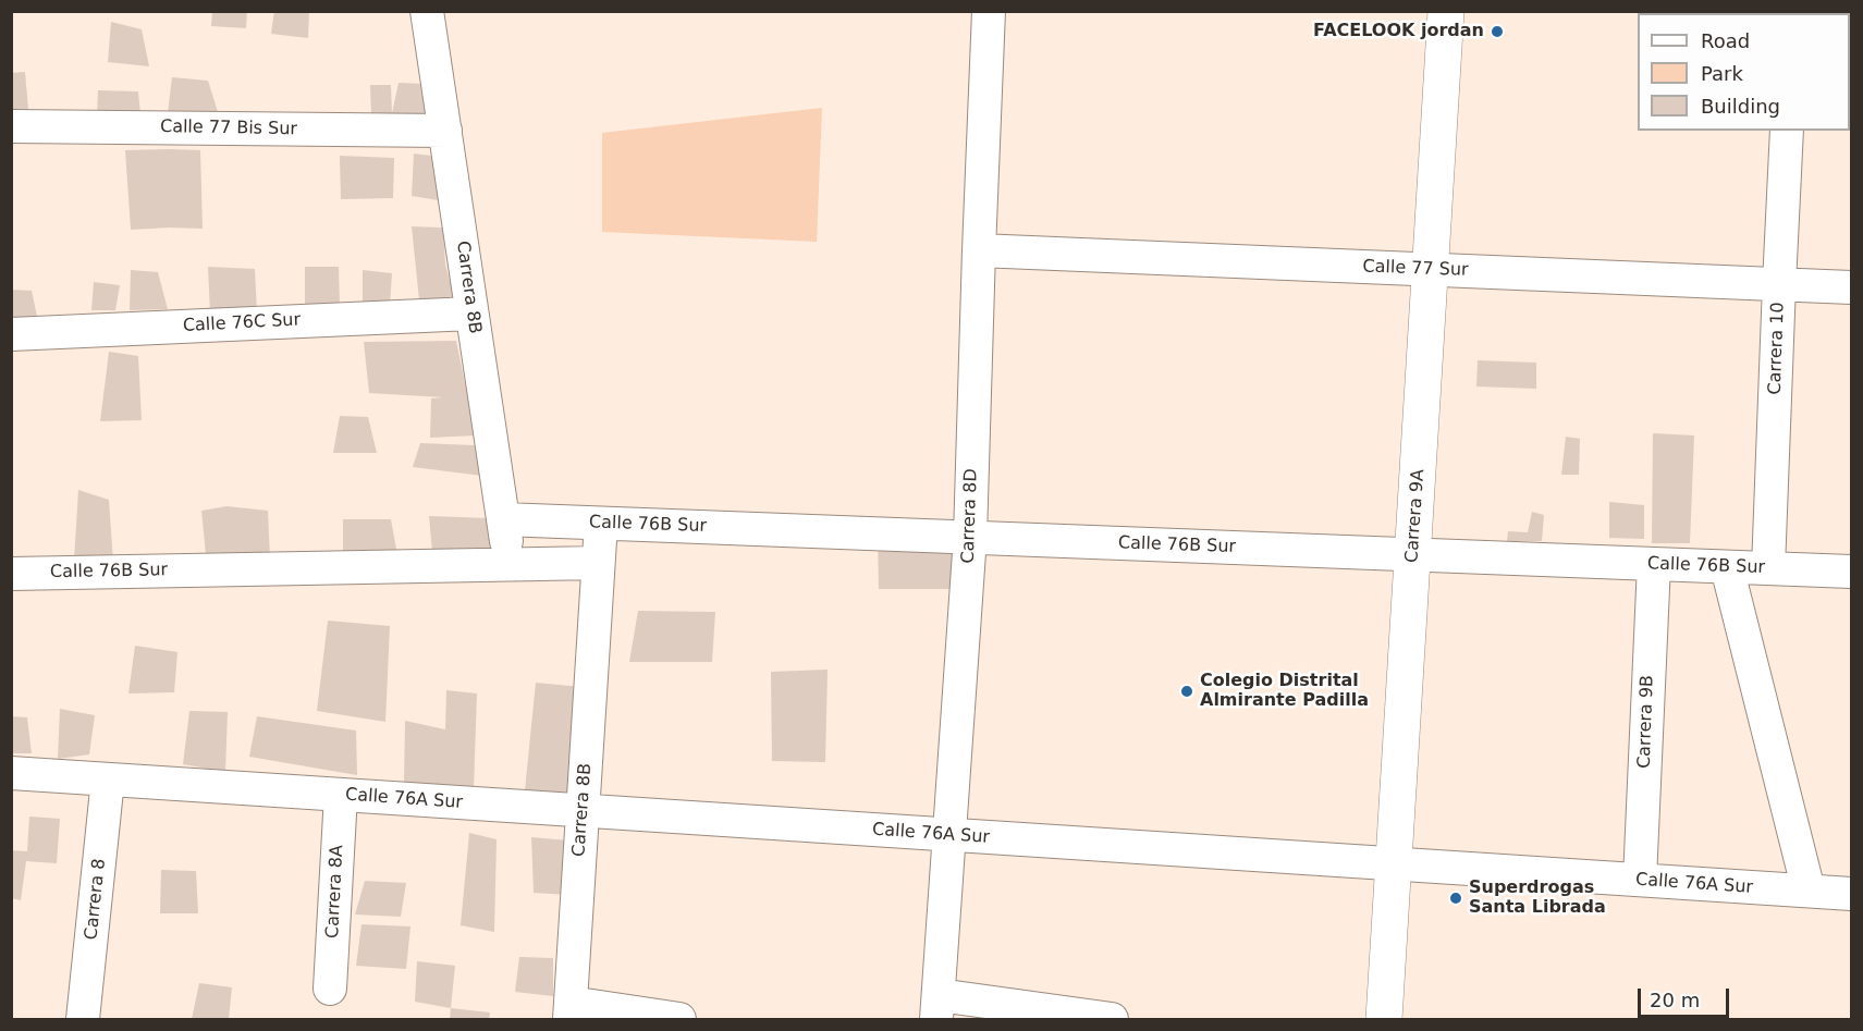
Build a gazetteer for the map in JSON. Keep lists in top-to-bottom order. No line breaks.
{"streets":{"street":["Calle 77 Bis Sur","Calle 77 Sur","Carrera 8B","Calle 76C Sur","Carrera 10","Carrera 8D","Carrera 9A","Calle 76B Sur","Carrera 9B","Calle 76A Sur","Carrera 8A","Carrera 8"]},"crossings":[["Calle 77 Bis Sur","Carrera 8B"],["Calle 77 Sur","Carrera 10"],["Calle 77 Sur","Carrera 8D"],["Calle 77 Sur","Carrera 9A"],["Carrera 8B","Calle 76C Sur"],["Carrera 8B","Calle 76B Sur"],["Carrera 8B","Calle 76A Sur"],["Carrera 10","Calle 76B Sur"],["Carrera 8D","Calle 76B Sur"],["Carrera 8D","Calle 76A Sur"],["Carrera 9A","Calle 76B Sur"],["Carrera 9A","Calle 76A Sur"],["Calle 76B Sur","Carrera 9B"],["Carrera 9B","Calle 76A Sur"],["Calle 76A Sur","Carrera 8A"],["Calle 76A Sur","Carrera 8"]],"places":["FACELOOK jordan","Colegio Distrital Almirante Padilla","Superdrogas Santa Librada"],"legend":["Road","Park","Building"],"scale_bar":"20 m"}
